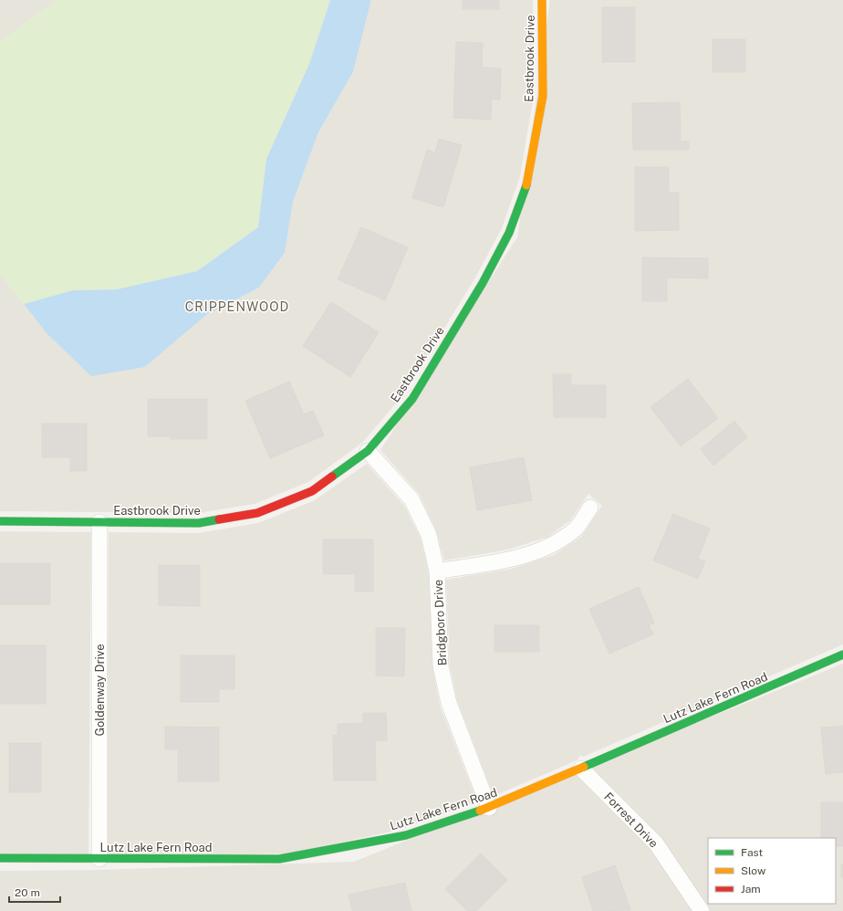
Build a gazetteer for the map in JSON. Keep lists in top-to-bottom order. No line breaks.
{"streets":{"street":["Eastbrook Drive","Bridgboro Drive","Goldenway Drive","Lutz Lake Fern Road","Forrest Drive"]},"crossings":[["Eastbrook Drive","Bridgboro Drive"],["Eastbrook Drive","Goldenway Drive"],["Bridgboro Drive","Lutz Lake Fern Road"],["Goldenway Drive","Lutz Lake Fern Road"],["Lutz Lake Fern Road","Forrest Drive"]],"districts":["CRIPPENWOOD"],"legend":["Fast","Slow","Jam"],"scale_bar":"20 m"}
